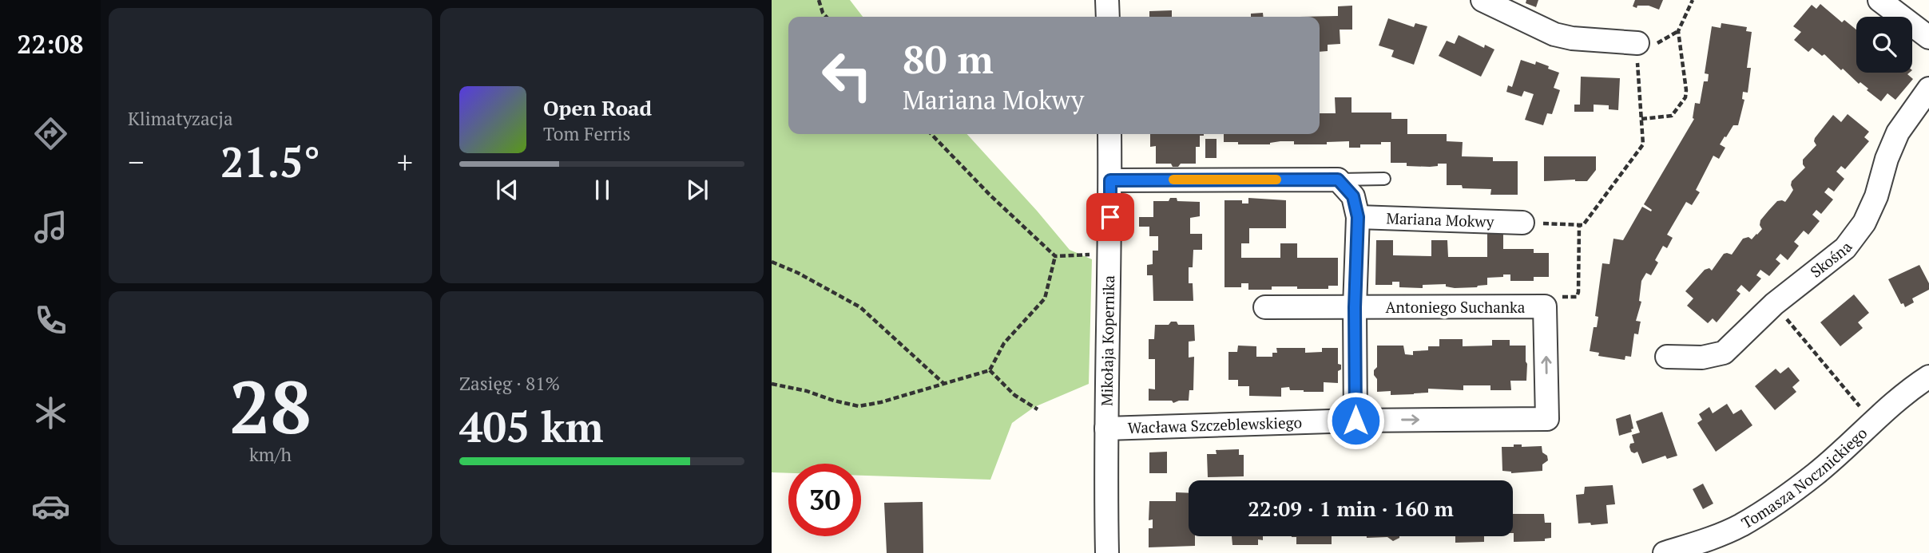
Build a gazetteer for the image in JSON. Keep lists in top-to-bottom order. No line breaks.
{"streets":{"street":["Mariana Mokwy","Skośna","Antoniego Suchanka","Mikołaja Kopernika","Wacława Szczeblewskiego","Tomasza Nocznickiego"]},"crossings":[["Antoniego Suchanka","Wacława Szczeblewskiego"],["Mikołaja Kopernika","Wacława Szczeblewskiego"]],"page":{"tabs":"22:08","tile":["Klimatyzacja",["28","km/h"],["Zasięg · 81%","405 km"]],"turn":["80 m","Mariana Mokwy"],"song":["Open Road","Tom Ferris"],"heat":["−","21.5°","+"],"limit":"30","trip":"22:09 · 1 min · 160 m"}}
